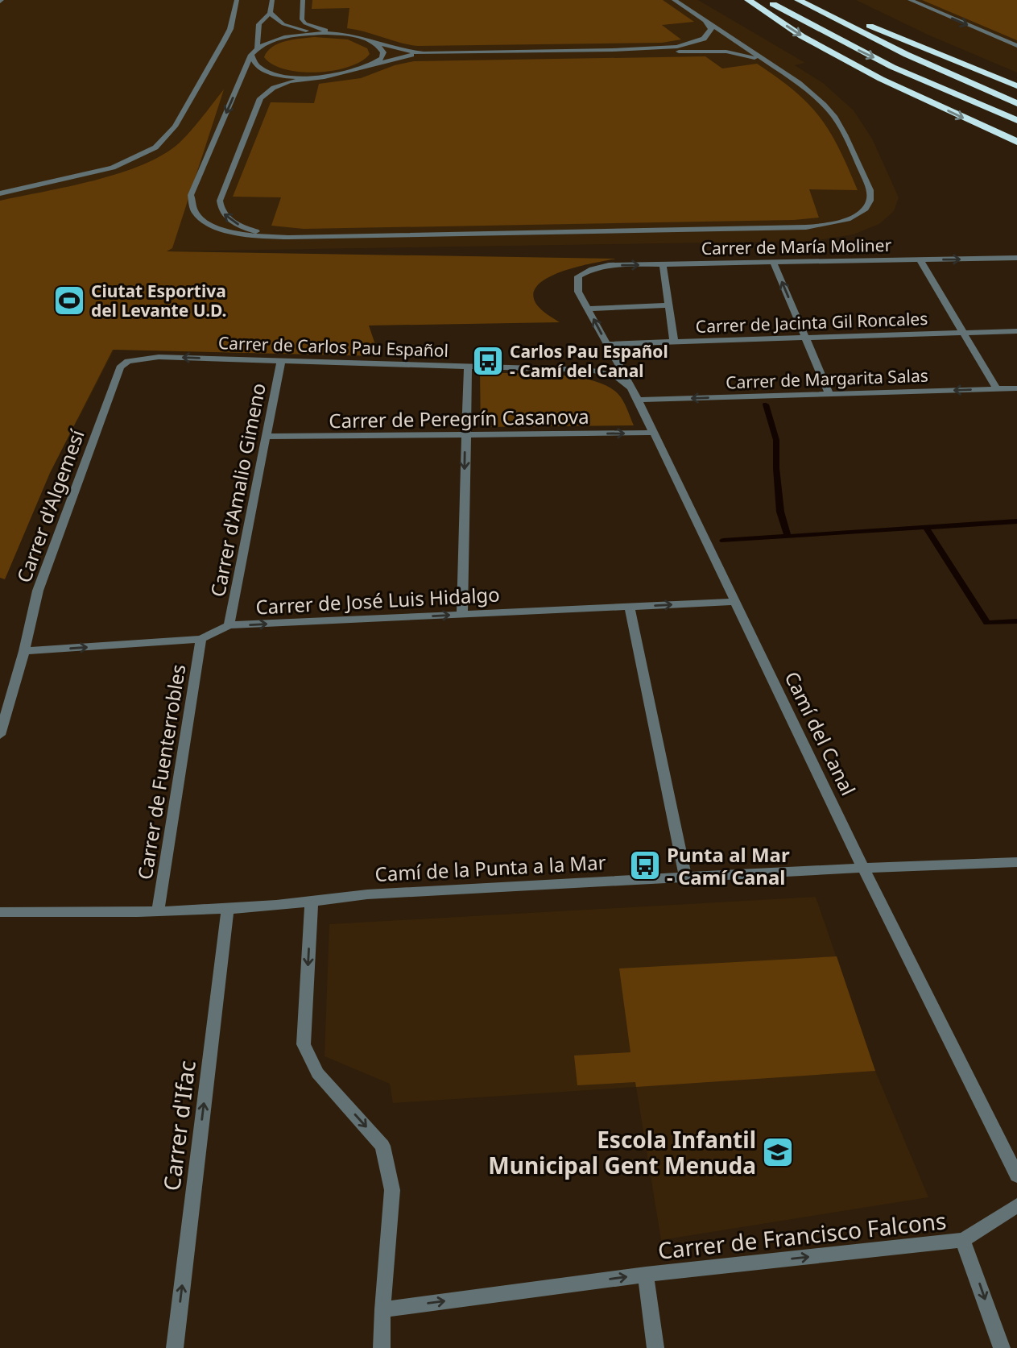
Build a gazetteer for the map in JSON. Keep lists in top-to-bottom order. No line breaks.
{"streets":{"street":["Carrer de María Moliner","Carrer de Jacinta Gil Roncales","Carrer de Carlos Pau Español","Carrer de Margarita Salas","Carrer de Peregrín Casanova","Carrer d'Amalio Gimeno","Carrer d'Algemesí","Carrer de José Luis Hidalgo","Camí del Canal","Carrer de Fuenterrobles","Camí de la Punta a la Mar","Carrer d'Ifac","Carrer de Francisco Falcons"]},"crossings":[["Carrer de María Moliner","Camí del Canal"],["Carrer de Jacinta Gil Roncales","Camí del Canal"],["Carrer de Carlos Pau Español","Carrer de Margarita Salas"],["Carrer de Carlos Pau Español","Carrer d'Amalio Gimeno"],["Carrer de Carlos Pau Español","Carrer d'Algemesí"],["Carrer de Carlos Pau Español","Camí del Canal"],["Carrer de Margarita Salas","Camí del Canal"],["Carrer de Peregrín Casanova","Carrer d'Amalio Gimeno"],["Carrer de Peregrín Casanova","Camí del Canal"],["Carrer d'Amalio Gimeno","Carrer de José Luis Hidalgo"],["Carrer d'Algemesí","Carrer de José Luis Hidalgo"],["Carrer de José Luis Hidalgo","Camí del Canal"],["Carrer de José Luis Hidalgo","Carrer de Fuenterrobles"],["Camí del Canal","Camí de la Punta a la Mar"],["Carrer de Fuenterrobles","Camí de la Punta a la Mar"],["Camí de la Punta a la Mar","Carrer d'Ifac"]],"one_way":["Carrer de Margarita Salas","Carrer de Peregrín Casanova","Carrer de José Luis Hidalgo","Carrer de Francisco Falcons"],"places":{"sports":["Ciutat Esportiva del Levante U.D."],"bus stop":["Carlos Pau Español - Camí del Canal","Punta al Mar - Camí Canal"],"school or university":["Escola Infantil Municipal Gent Menuda"]}}
